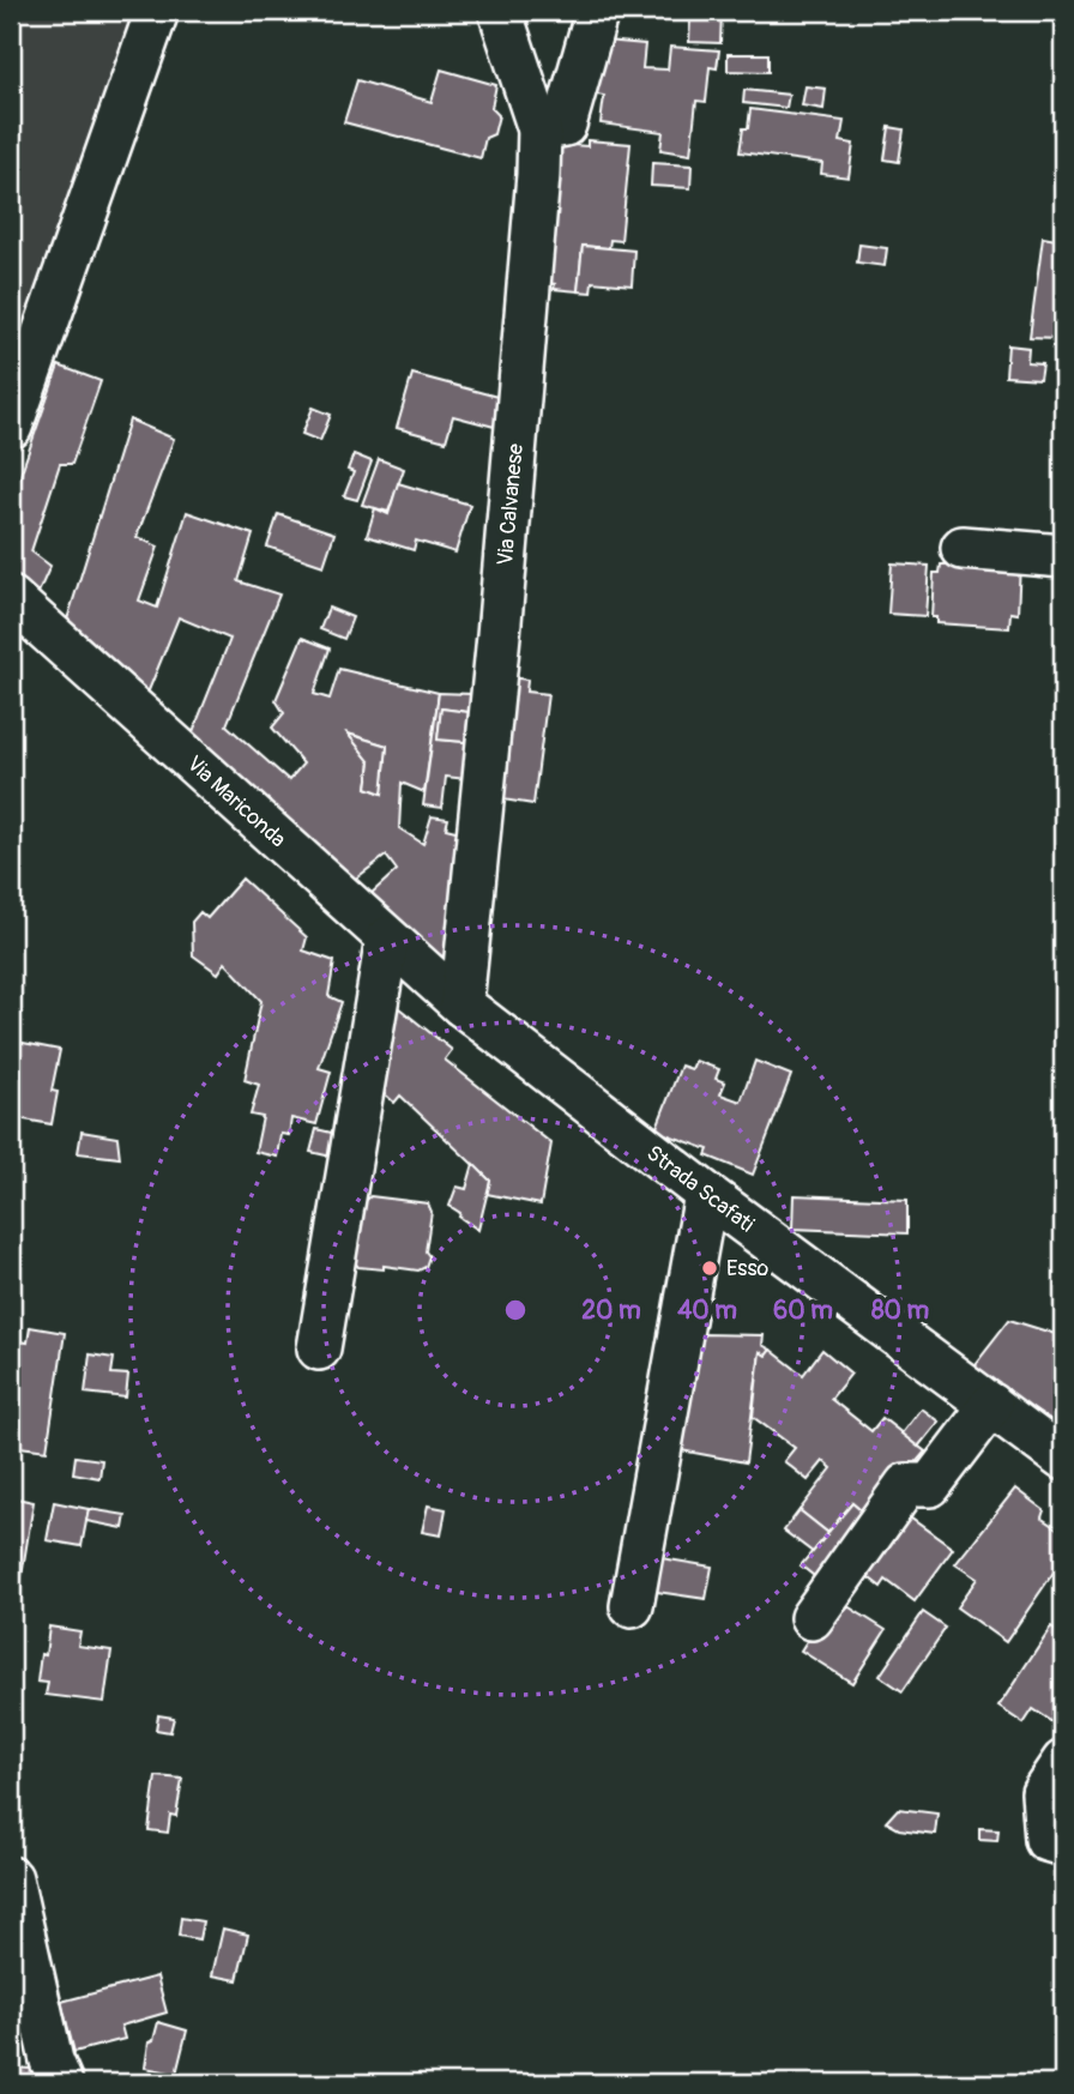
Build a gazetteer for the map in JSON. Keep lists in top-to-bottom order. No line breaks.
{"streets":{"street":["Via Calvanese","Via Mariconda","Strada Scafati"]},"crossings":[["Via Calvanese","Via Mariconda"],["Via Calvanese","Strada Scafati"],["Via Mariconda","Strada Scafati"]],"places":["Esso"],"rings":["20 m","40 m","60 m","80 m"]}
